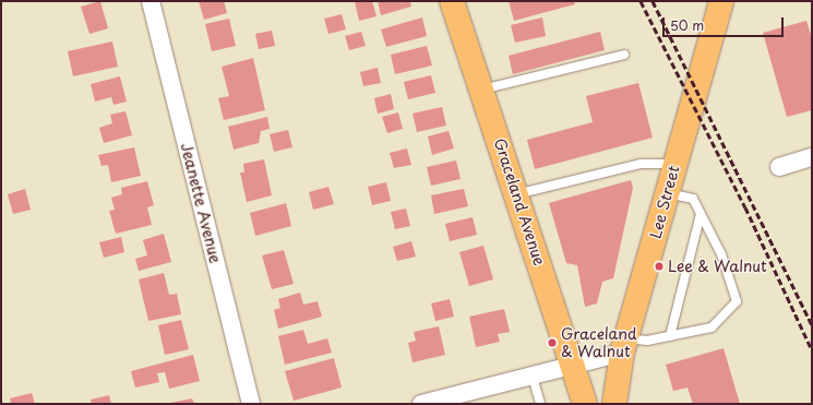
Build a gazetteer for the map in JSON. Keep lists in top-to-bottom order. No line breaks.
{"streets":{"main road":["Graceland Avenue","Lee Street"],"street":["Jeanette Avenue"]},"places":["Lee & Walnut","Graceland & Walnut"],"scale_bar":"50 m"}
